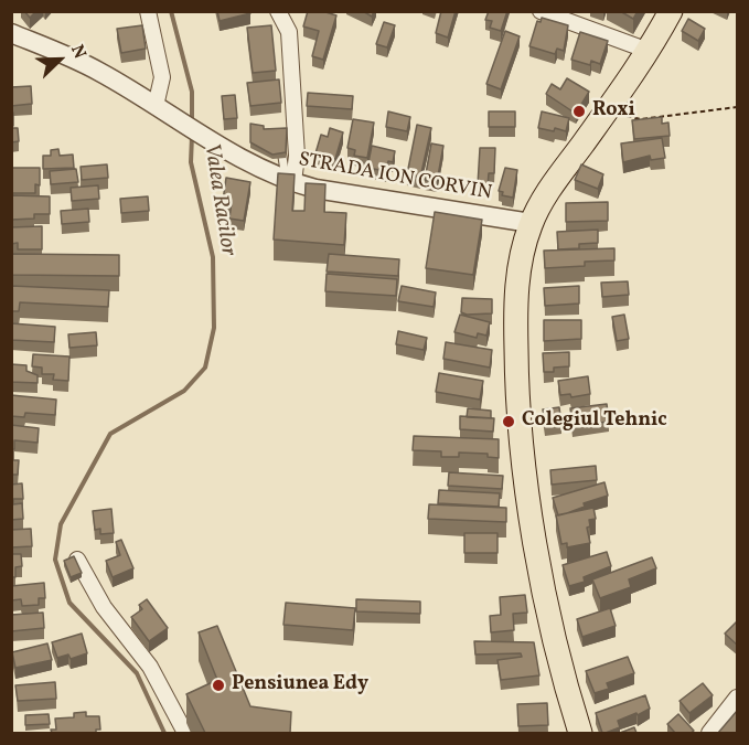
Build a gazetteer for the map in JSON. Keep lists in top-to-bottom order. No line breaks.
{"streets":{"street":["STRADA ION CORVIN"]},"water":["Valea Racilor"],"places":["Roxi","Colegiul Tehnic","Pensiunea Edy"],"north":"top right"}
